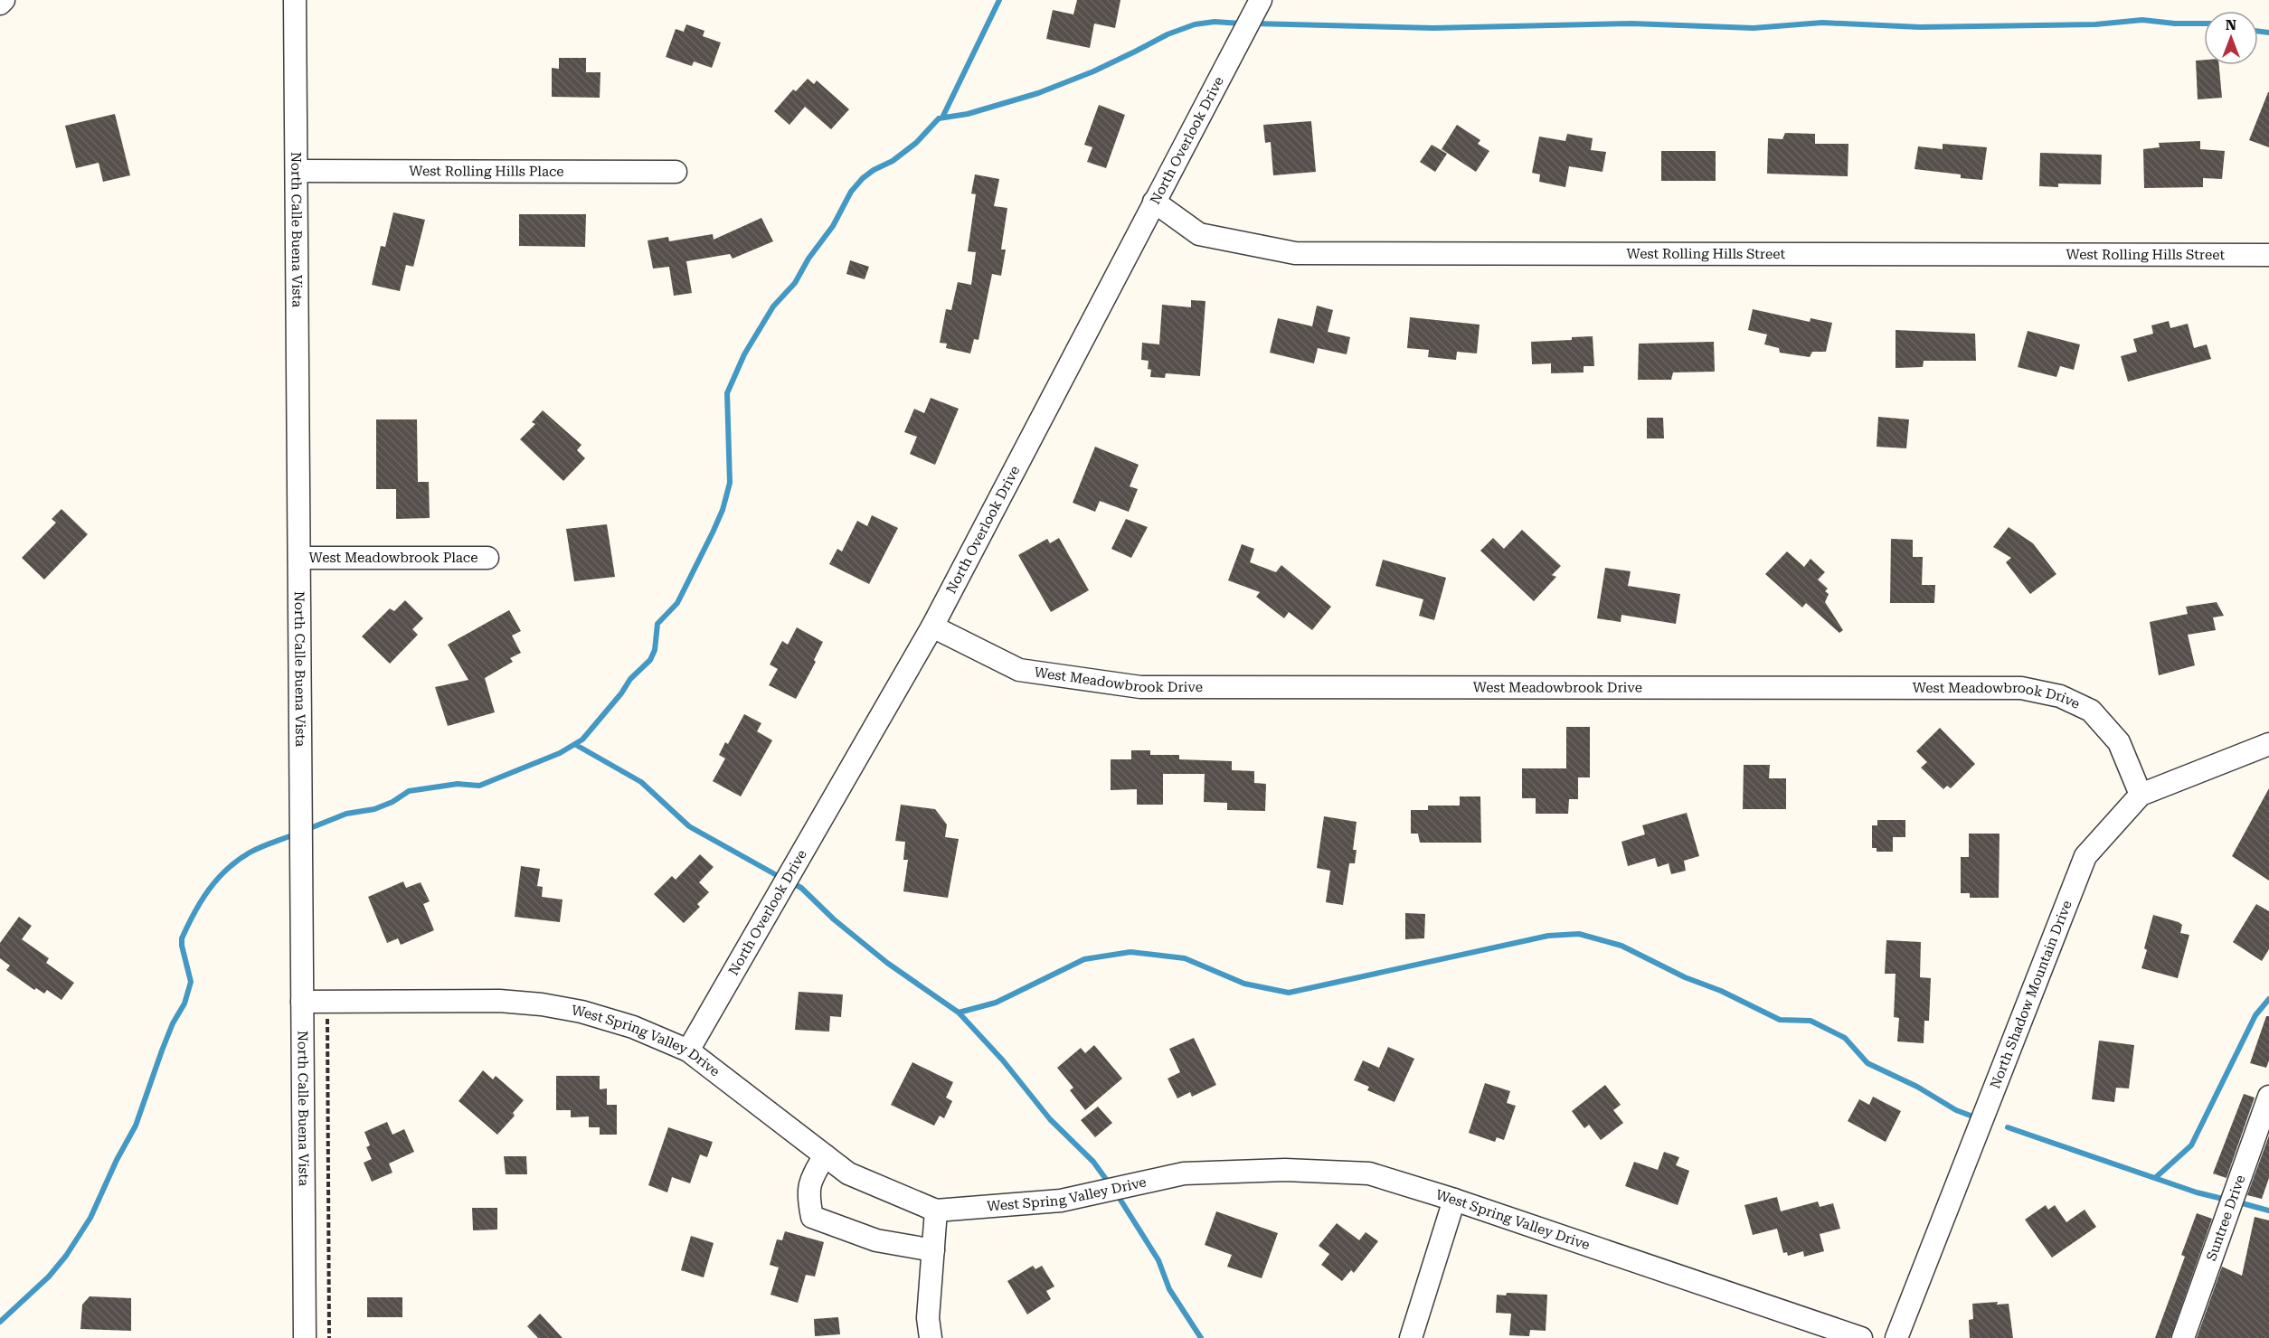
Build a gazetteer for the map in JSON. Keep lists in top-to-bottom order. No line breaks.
{"streets":{"street":["North Overlook Drive","West Rolling Hills Place","North Calle Buena Vista","West Rolling Hills Street","West Meadowbrook Place","West Meadowbrook Drive","North Shadow Mountain Drive","West Spring Valley Drive","Suntree Drive"]},"crossings":[["North Overlook Drive","West Rolling Hills Street"],["North Overlook Drive","West Meadowbrook Drive"],["North Overlook Drive","West Spring Valley Drive"],["West Rolling Hills Place","North Calle Buena Vista"],["North Calle Buena Vista","West Meadowbrook Place"],["North Calle Buena Vista","West Spring Valley Drive"],["West Meadowbrook Drive","North Shadow Mountain Drive"]],"north":"top"}
